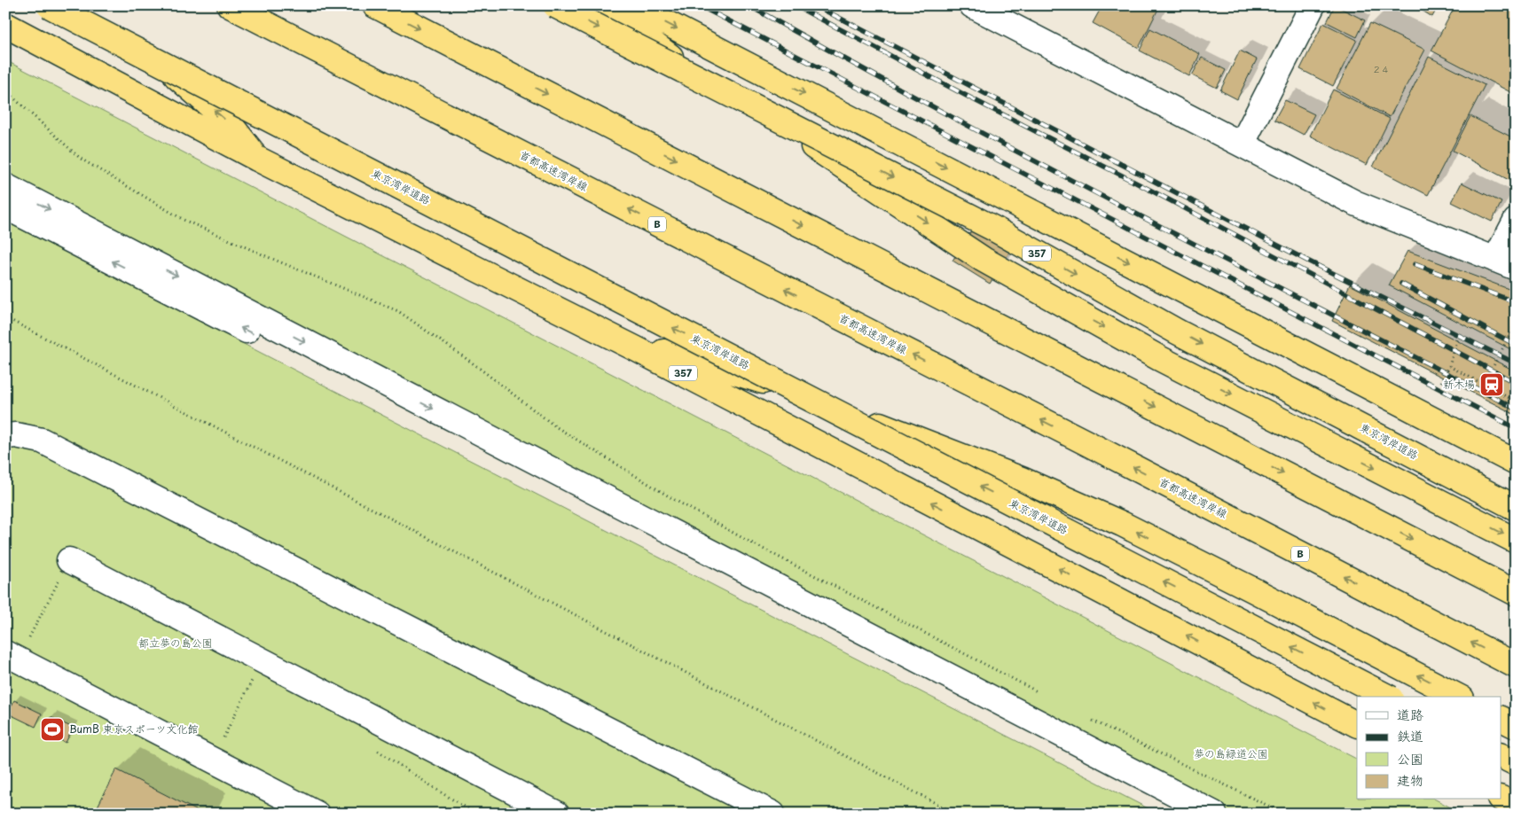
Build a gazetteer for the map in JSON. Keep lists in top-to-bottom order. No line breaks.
{"streets":{"highway":["首都高速湾岸線","東京湾岸道路","B","357"]},"parks":["都立夢の島公園","夢の島緑道公園"],"places":{"station":["新木場"],"sports":["BumB 東京スポーツ文化館"]},"house_numbers":["２４"],"legend":["道路","鉄道","公園","建物"]}
